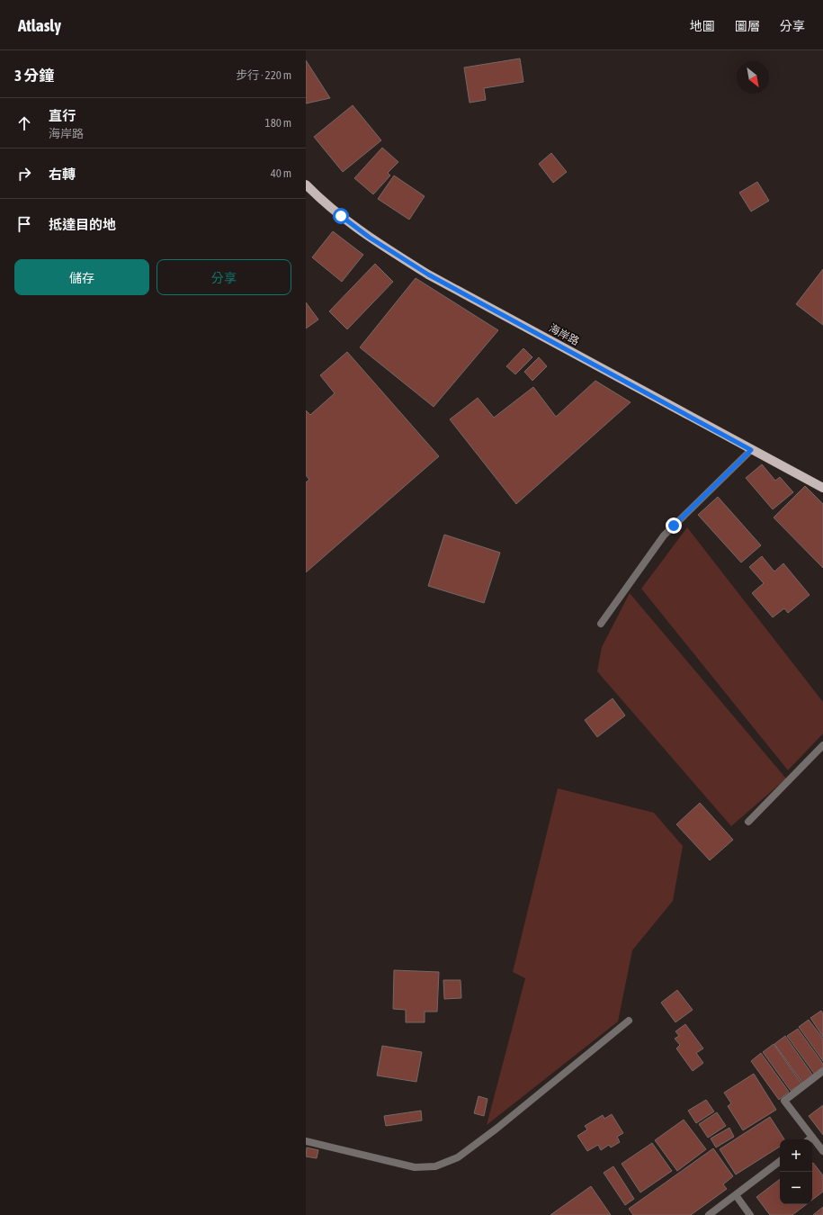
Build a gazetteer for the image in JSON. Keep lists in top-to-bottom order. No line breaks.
{"streets":{"main road":["海岸路"]},"north":"bottom right","page":{"header":"Atlasly","nav":["地圖","圖層","分享"],"heading":["3 分鐘","步行 · 220 m"],"list":[["直行","海岸路","180 m"],["右轉","40 m"],"抵達目的地"],"buttons":["儲存","分享"],"map_buttons":["+","−"]}}
